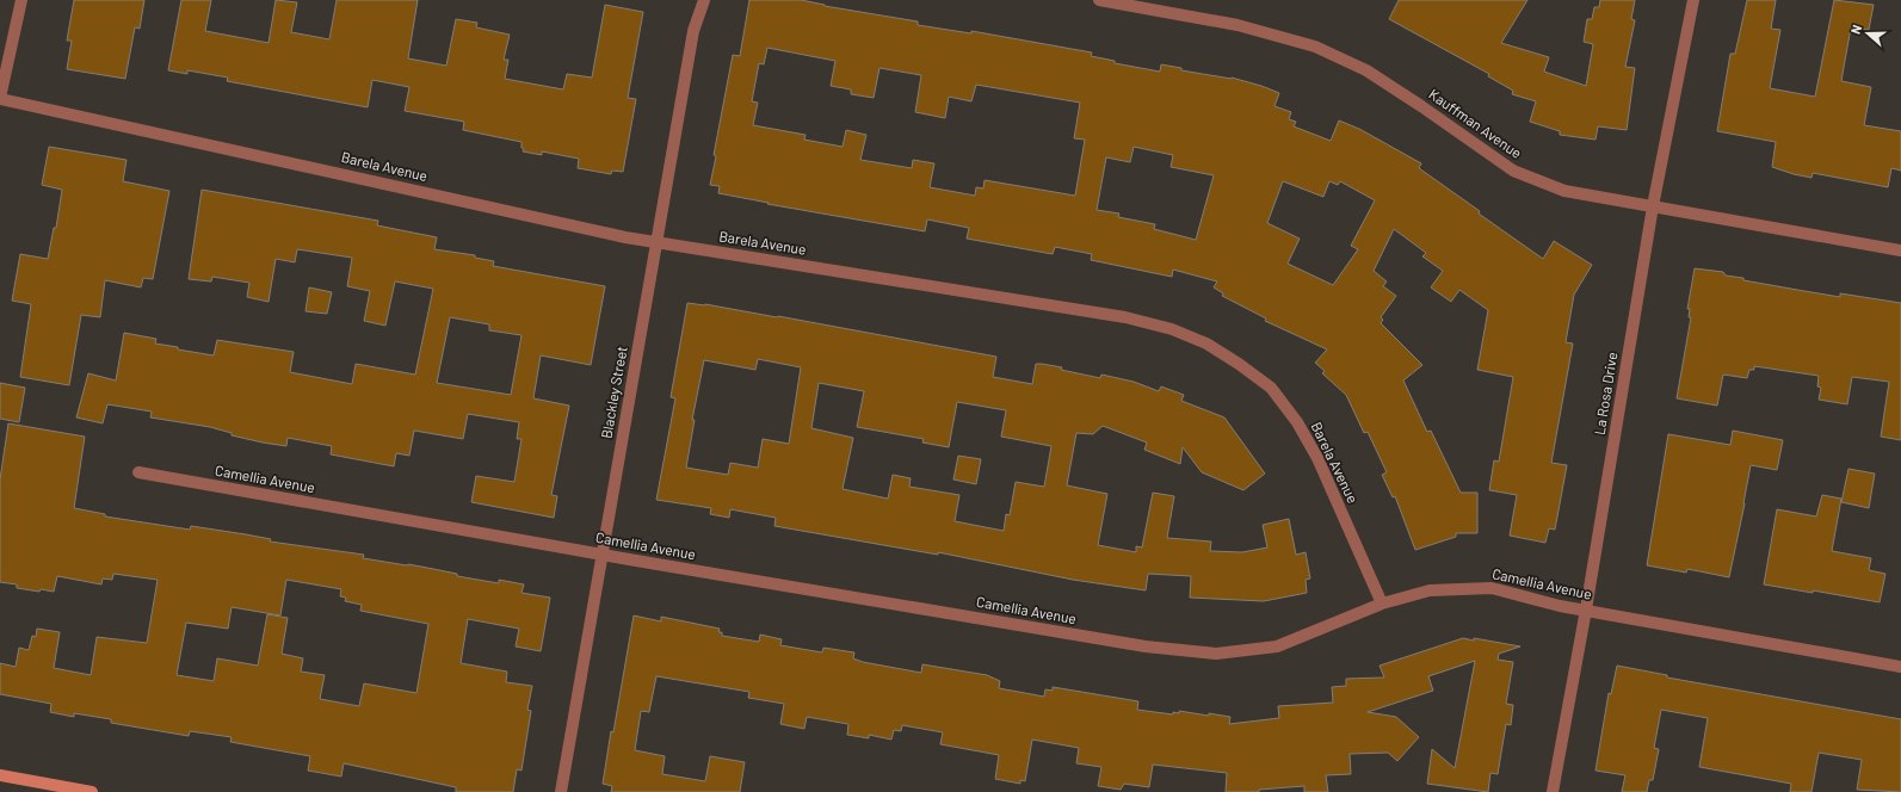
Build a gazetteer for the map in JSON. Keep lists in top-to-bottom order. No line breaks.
{"streets":{"street":["Kauffman Avenue","Barela Avenue","Blackley Street","La Rosa Drive","Camellia Avenue"]},"crossings":[["Kauffman Avenue","La Rosa Drive"],["Barela Avenue","Blackley Street"],["Barela Avenue","Camellia Avenue"],["Blackley Street","Camellia Avenue"],["La Rosa Drive","Camellia Avenue"]],"north":"left"}
